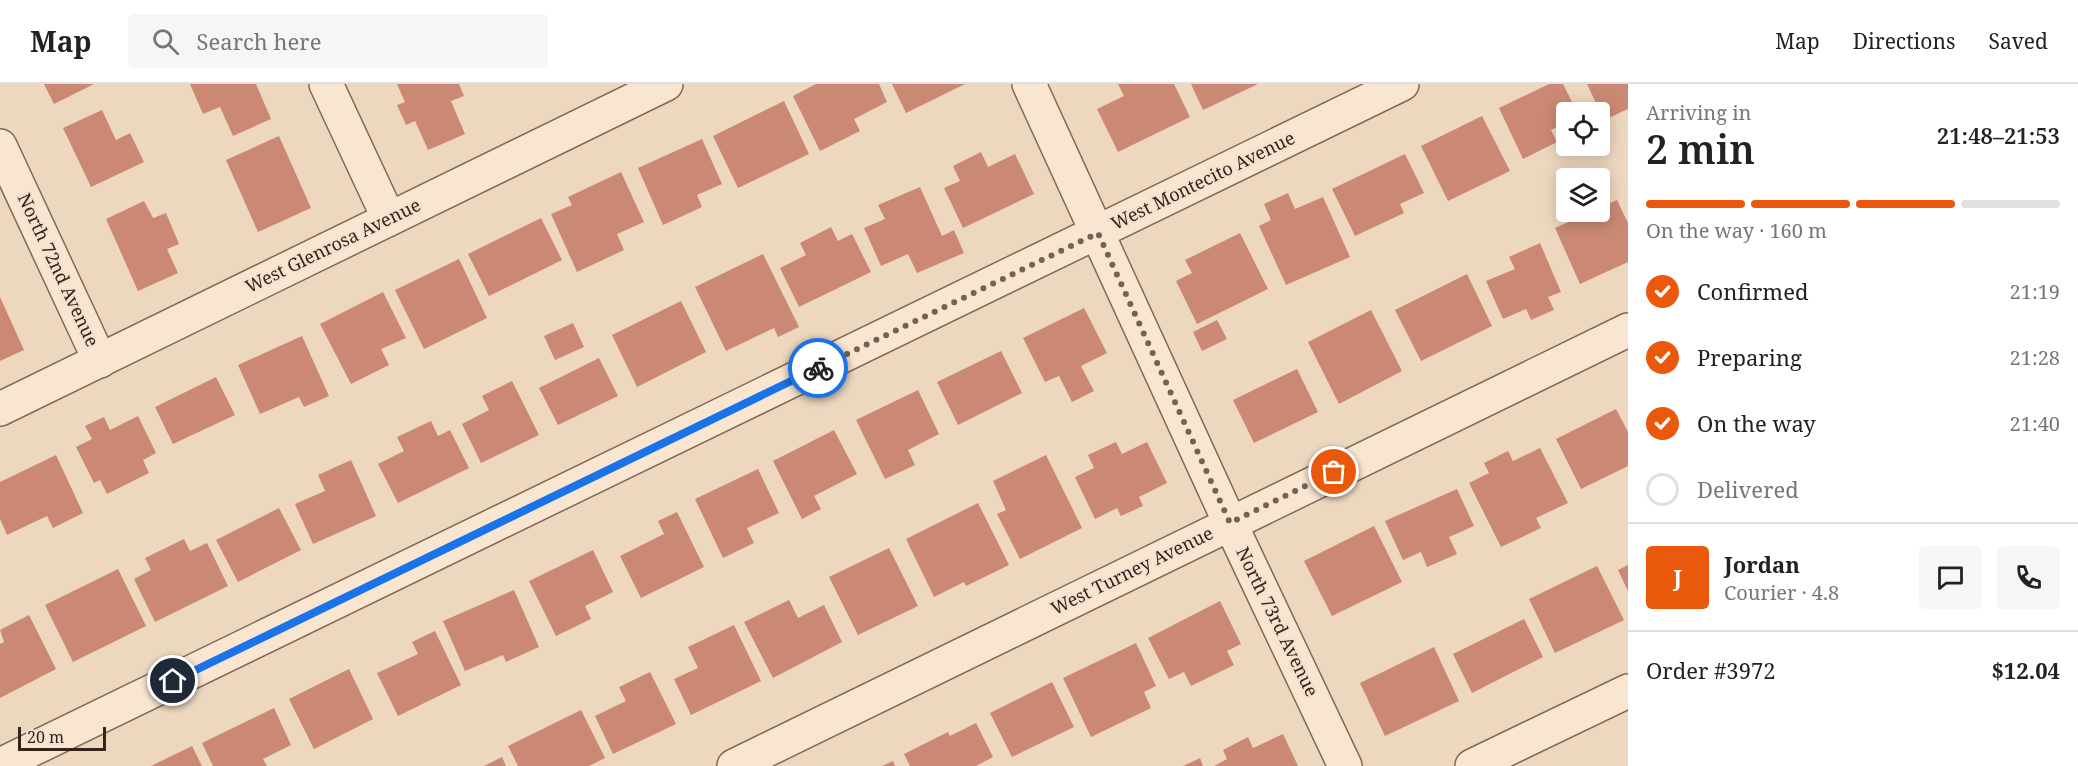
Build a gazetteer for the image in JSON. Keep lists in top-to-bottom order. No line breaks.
{"streets":{"street":["West Montecito Avenue","West Glenrosa Avenue","North 72nd Avenue","West Turney Avenue","North 73rd Avenue"]},"crossings":[["West Montecito Avenue","North 73rd Avenue"],["West Glenrosa Avenue","North 72nd Avenue"],["West Turney Avenue","North 73rd Avenue"]],"scale_bar":"20 m","page":{"header":"Map","search":"Search here","nav":["Map","Directions","Saved"],"heading":["2 min","Arriving in","21:48–21:53"],"panel":["Jordan","Courier · 4.8","Order #3972","$12.04"],"bar":"On the way · 160 m","list":[["Confirmed","21:19"],["Preparing","21:28"],["On the way","21:40"],"Delivered"],"round":"J","scale":"20 m"}}
